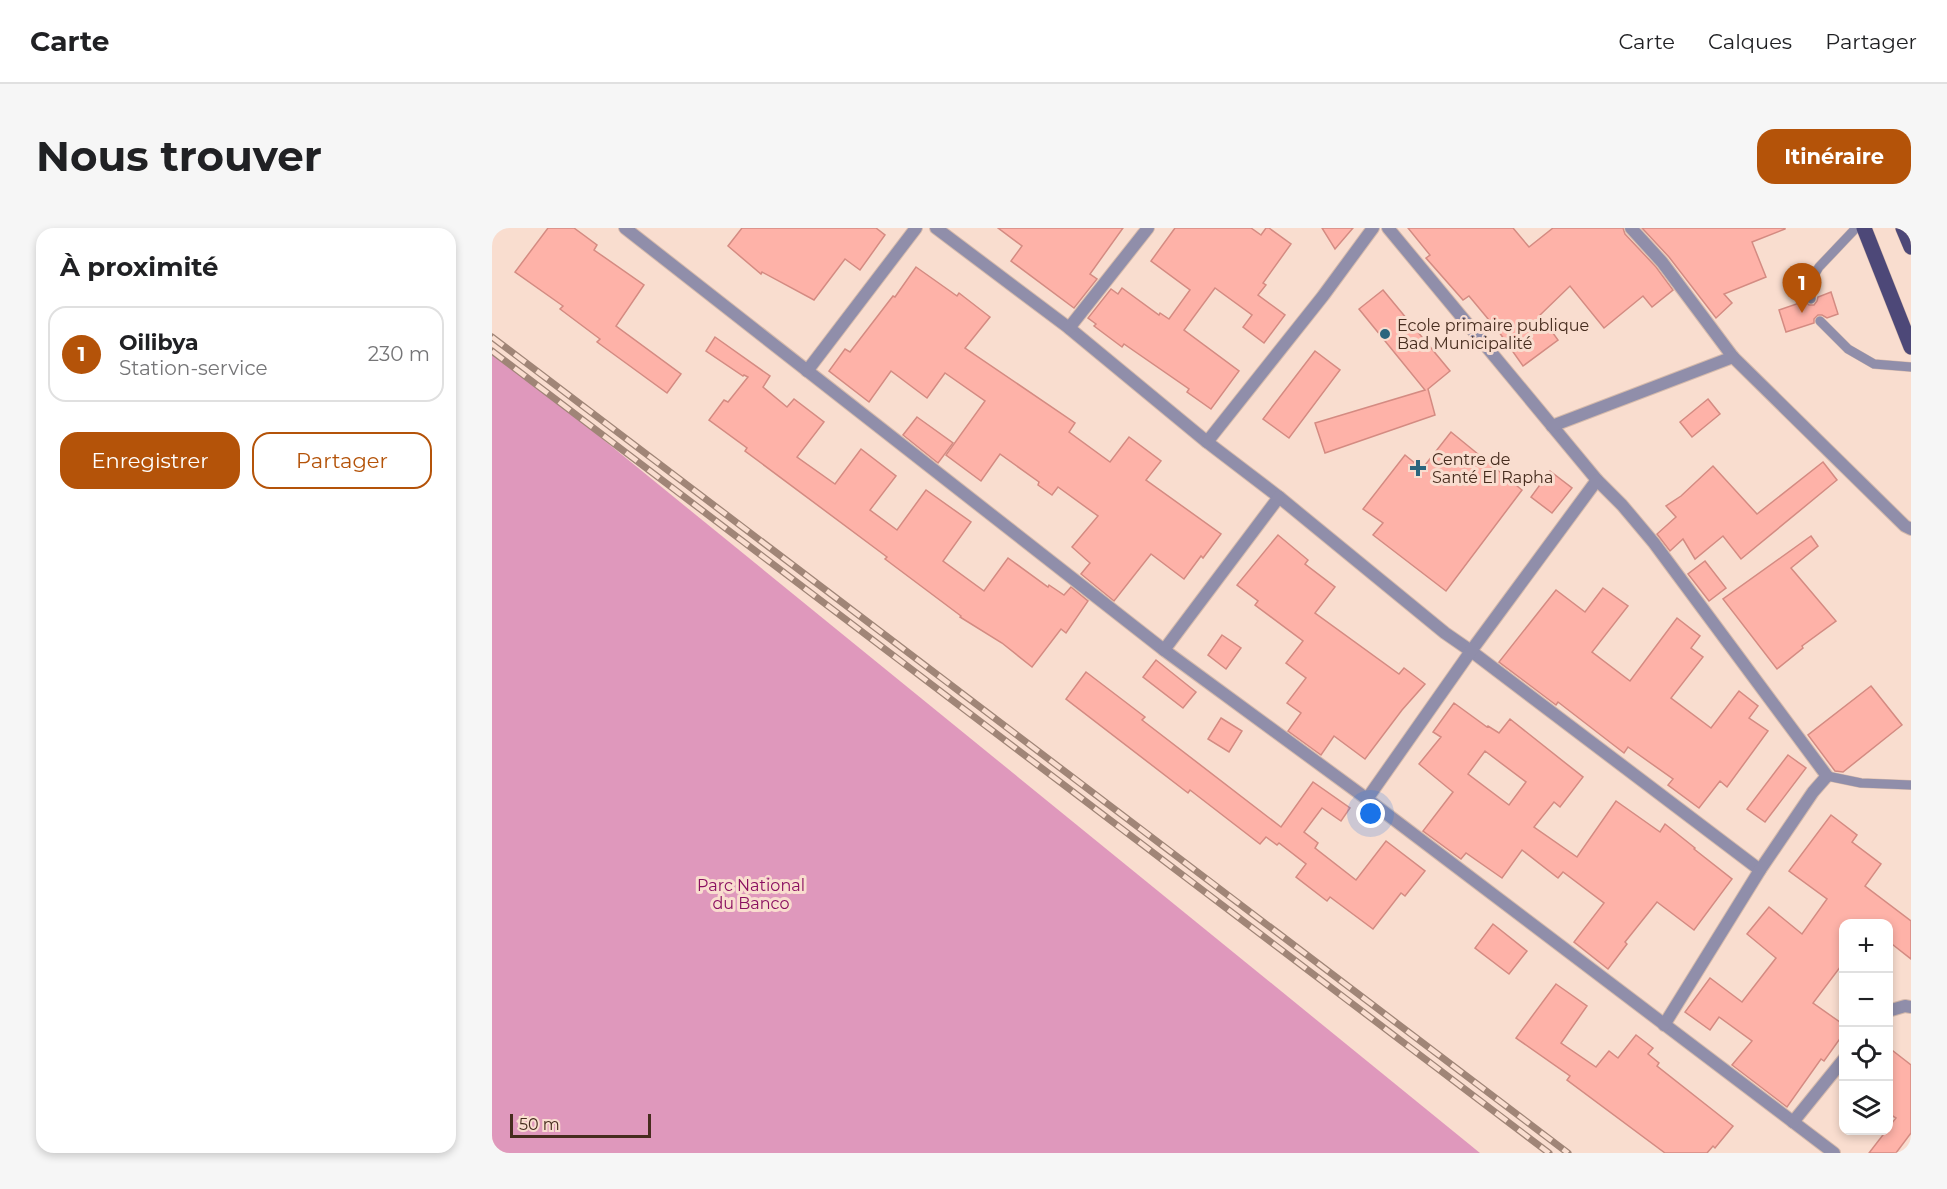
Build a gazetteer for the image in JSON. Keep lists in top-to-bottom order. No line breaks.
{"parks":["Parc National du Banco"],"places":{"other":["Ecole primaire publique Bad Municipalité"],"health":["Centre de Santé El Rapha"]},"scale_bar":"50 m","page":{"header":"Carte","nav":["Carte","Calques","Partager"],"buttons":["Itinéraire",["Enregistrer","Partager"]],"title":"Nous trouver","heading":"À proximité","pins":"1","list":[{"mark":"1","name":"Oilibya","note":"Station-service","value":"230 m"}],"map_buttons":["+","−"],"scale":"50 m"}}
